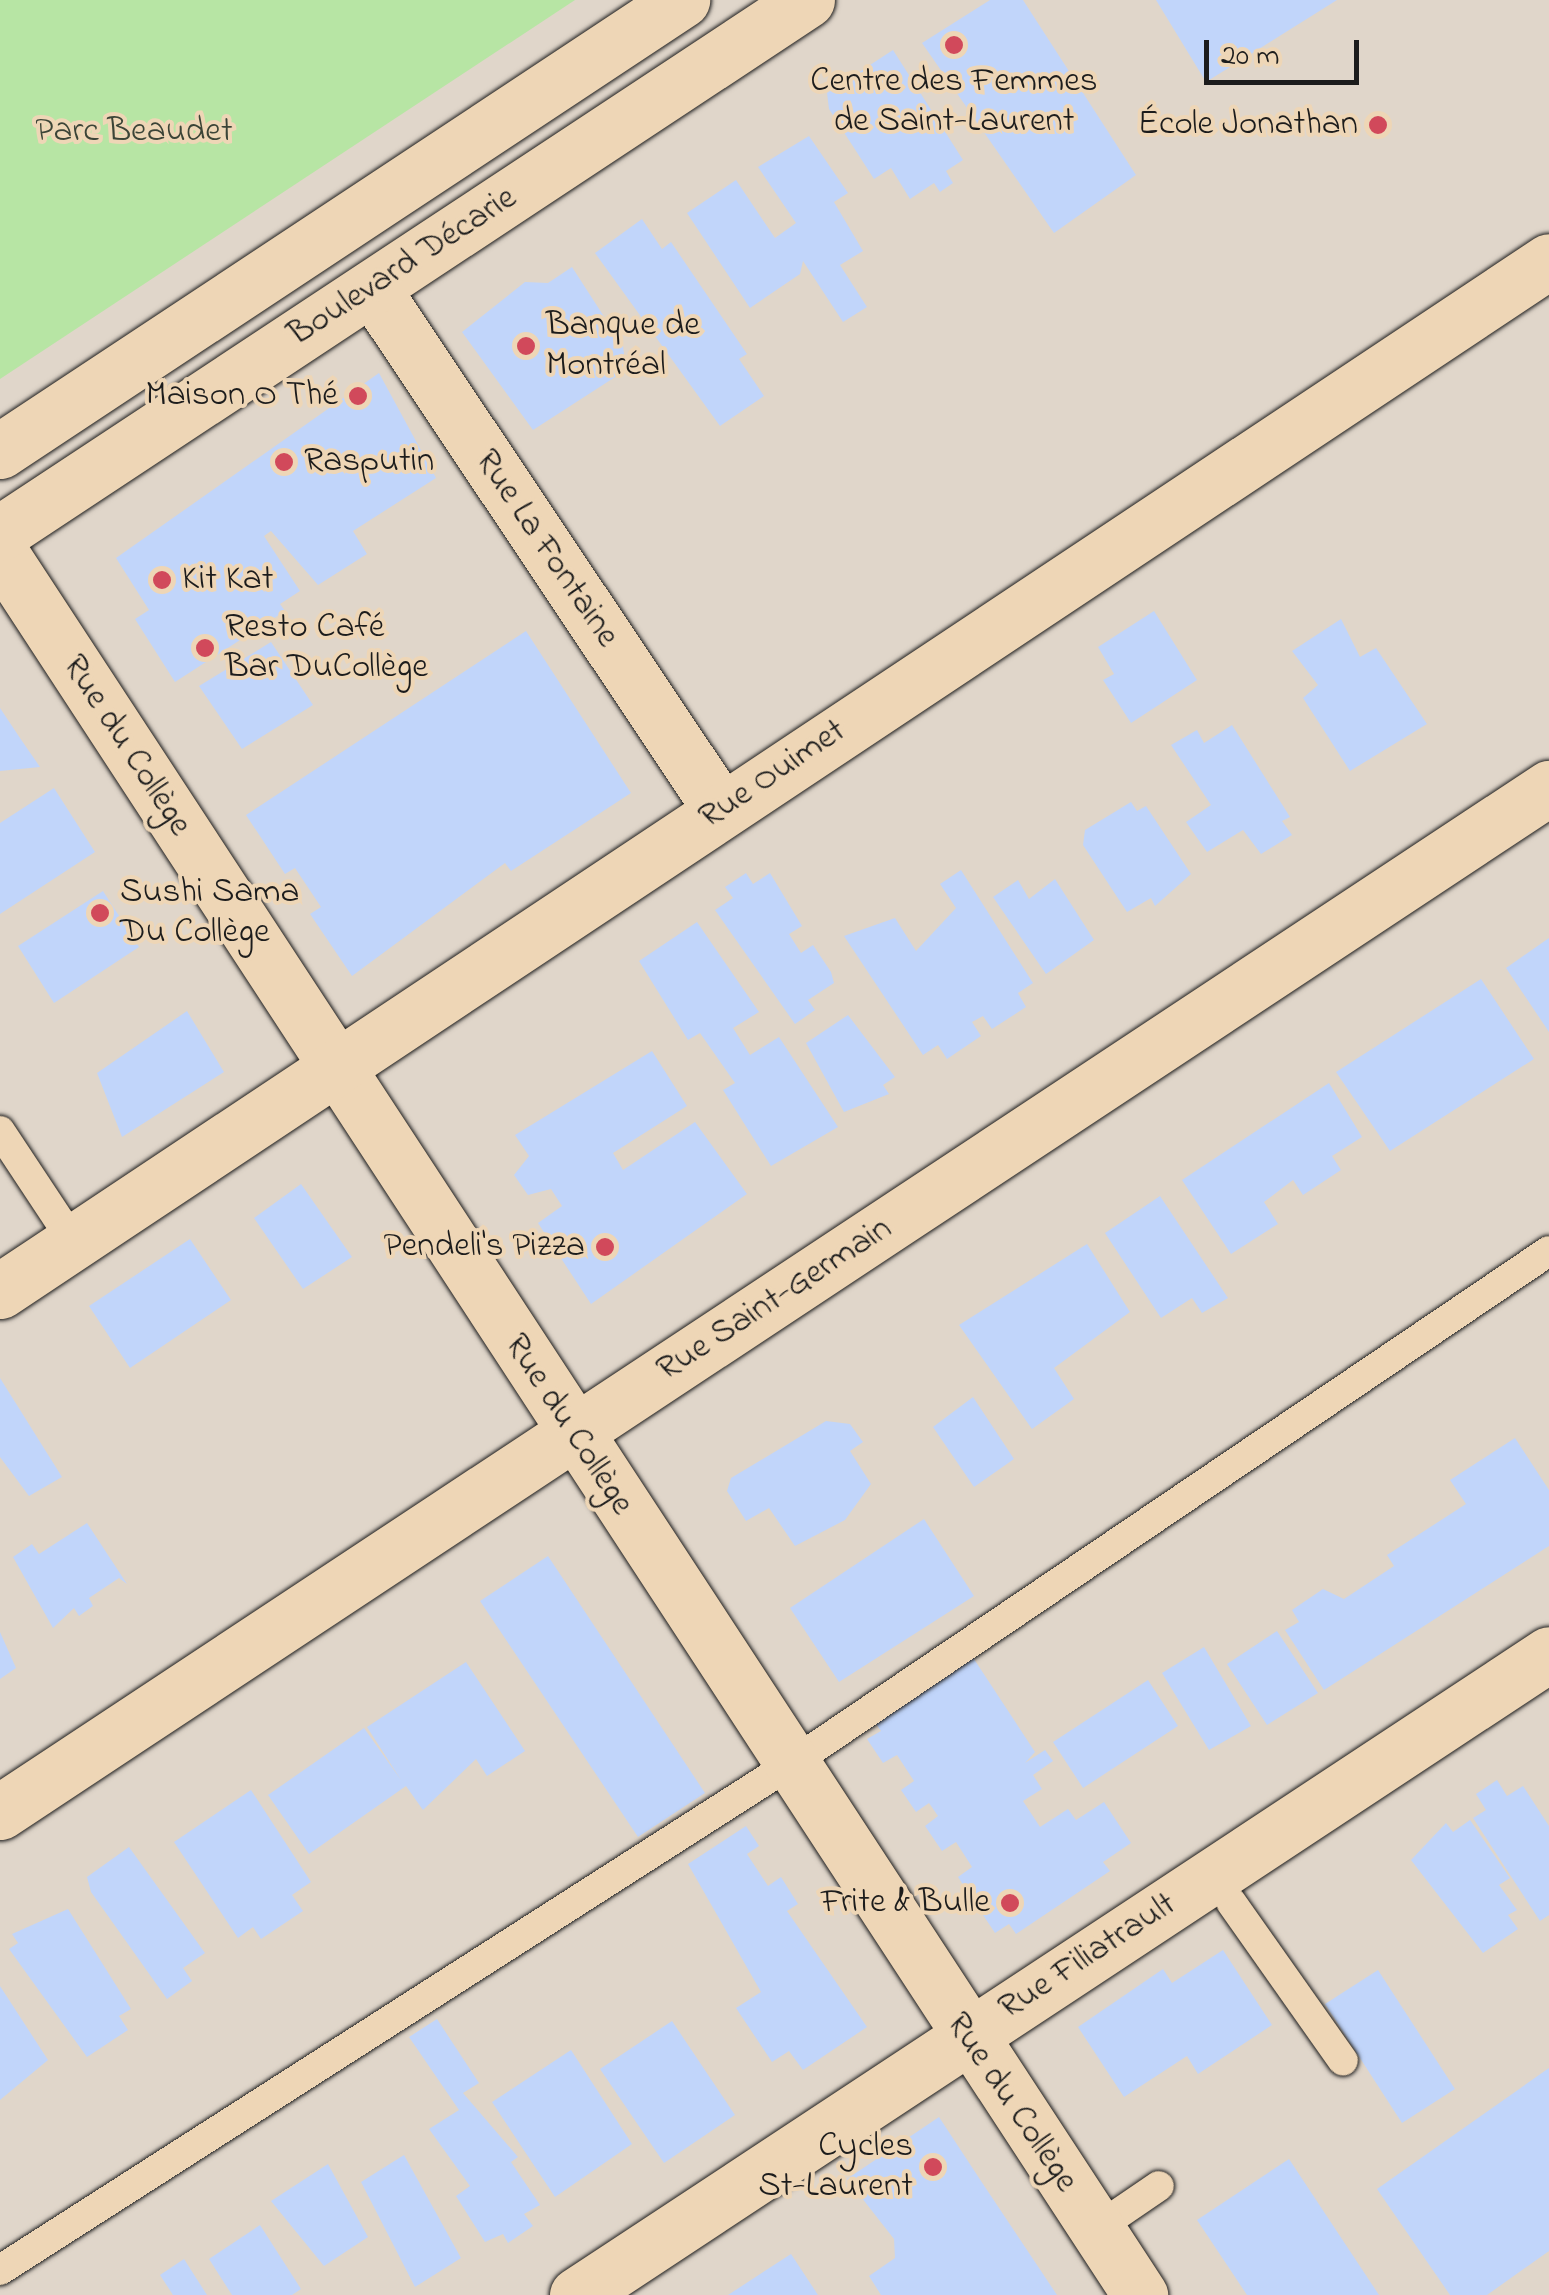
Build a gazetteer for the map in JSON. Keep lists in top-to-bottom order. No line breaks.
{"streets":{"street":["Boulevard Décarie","Rue La Fontaine","Rue du Collège","Rue Ouimet","Rue Saint-Germain","Rue Filiatrault"]},"crossings":[["Boulevard Décarie","Rue La Fontaine"],["Rue La Fontaine","Rue Ouimet"],["Rue du Collège","Rue Ouimet"],["Rue du Collège","Rue Saint-Germain"],["Rue du Collège","Rue Filiatrault"]],"parks":["Parc Beaudet"],"places":["Centre des Femmes de Saint-Laurent","École Jonathan","Banque de Montréal","Maison O Thé","Rasputin","Kit Kat","Resto Café Bar DuCollège","Sushi Sama Du Collège","Pendeli's Pizza","Frite & Bulle","Cycles St-Laurent"],"scale_bar":"20 m"}
